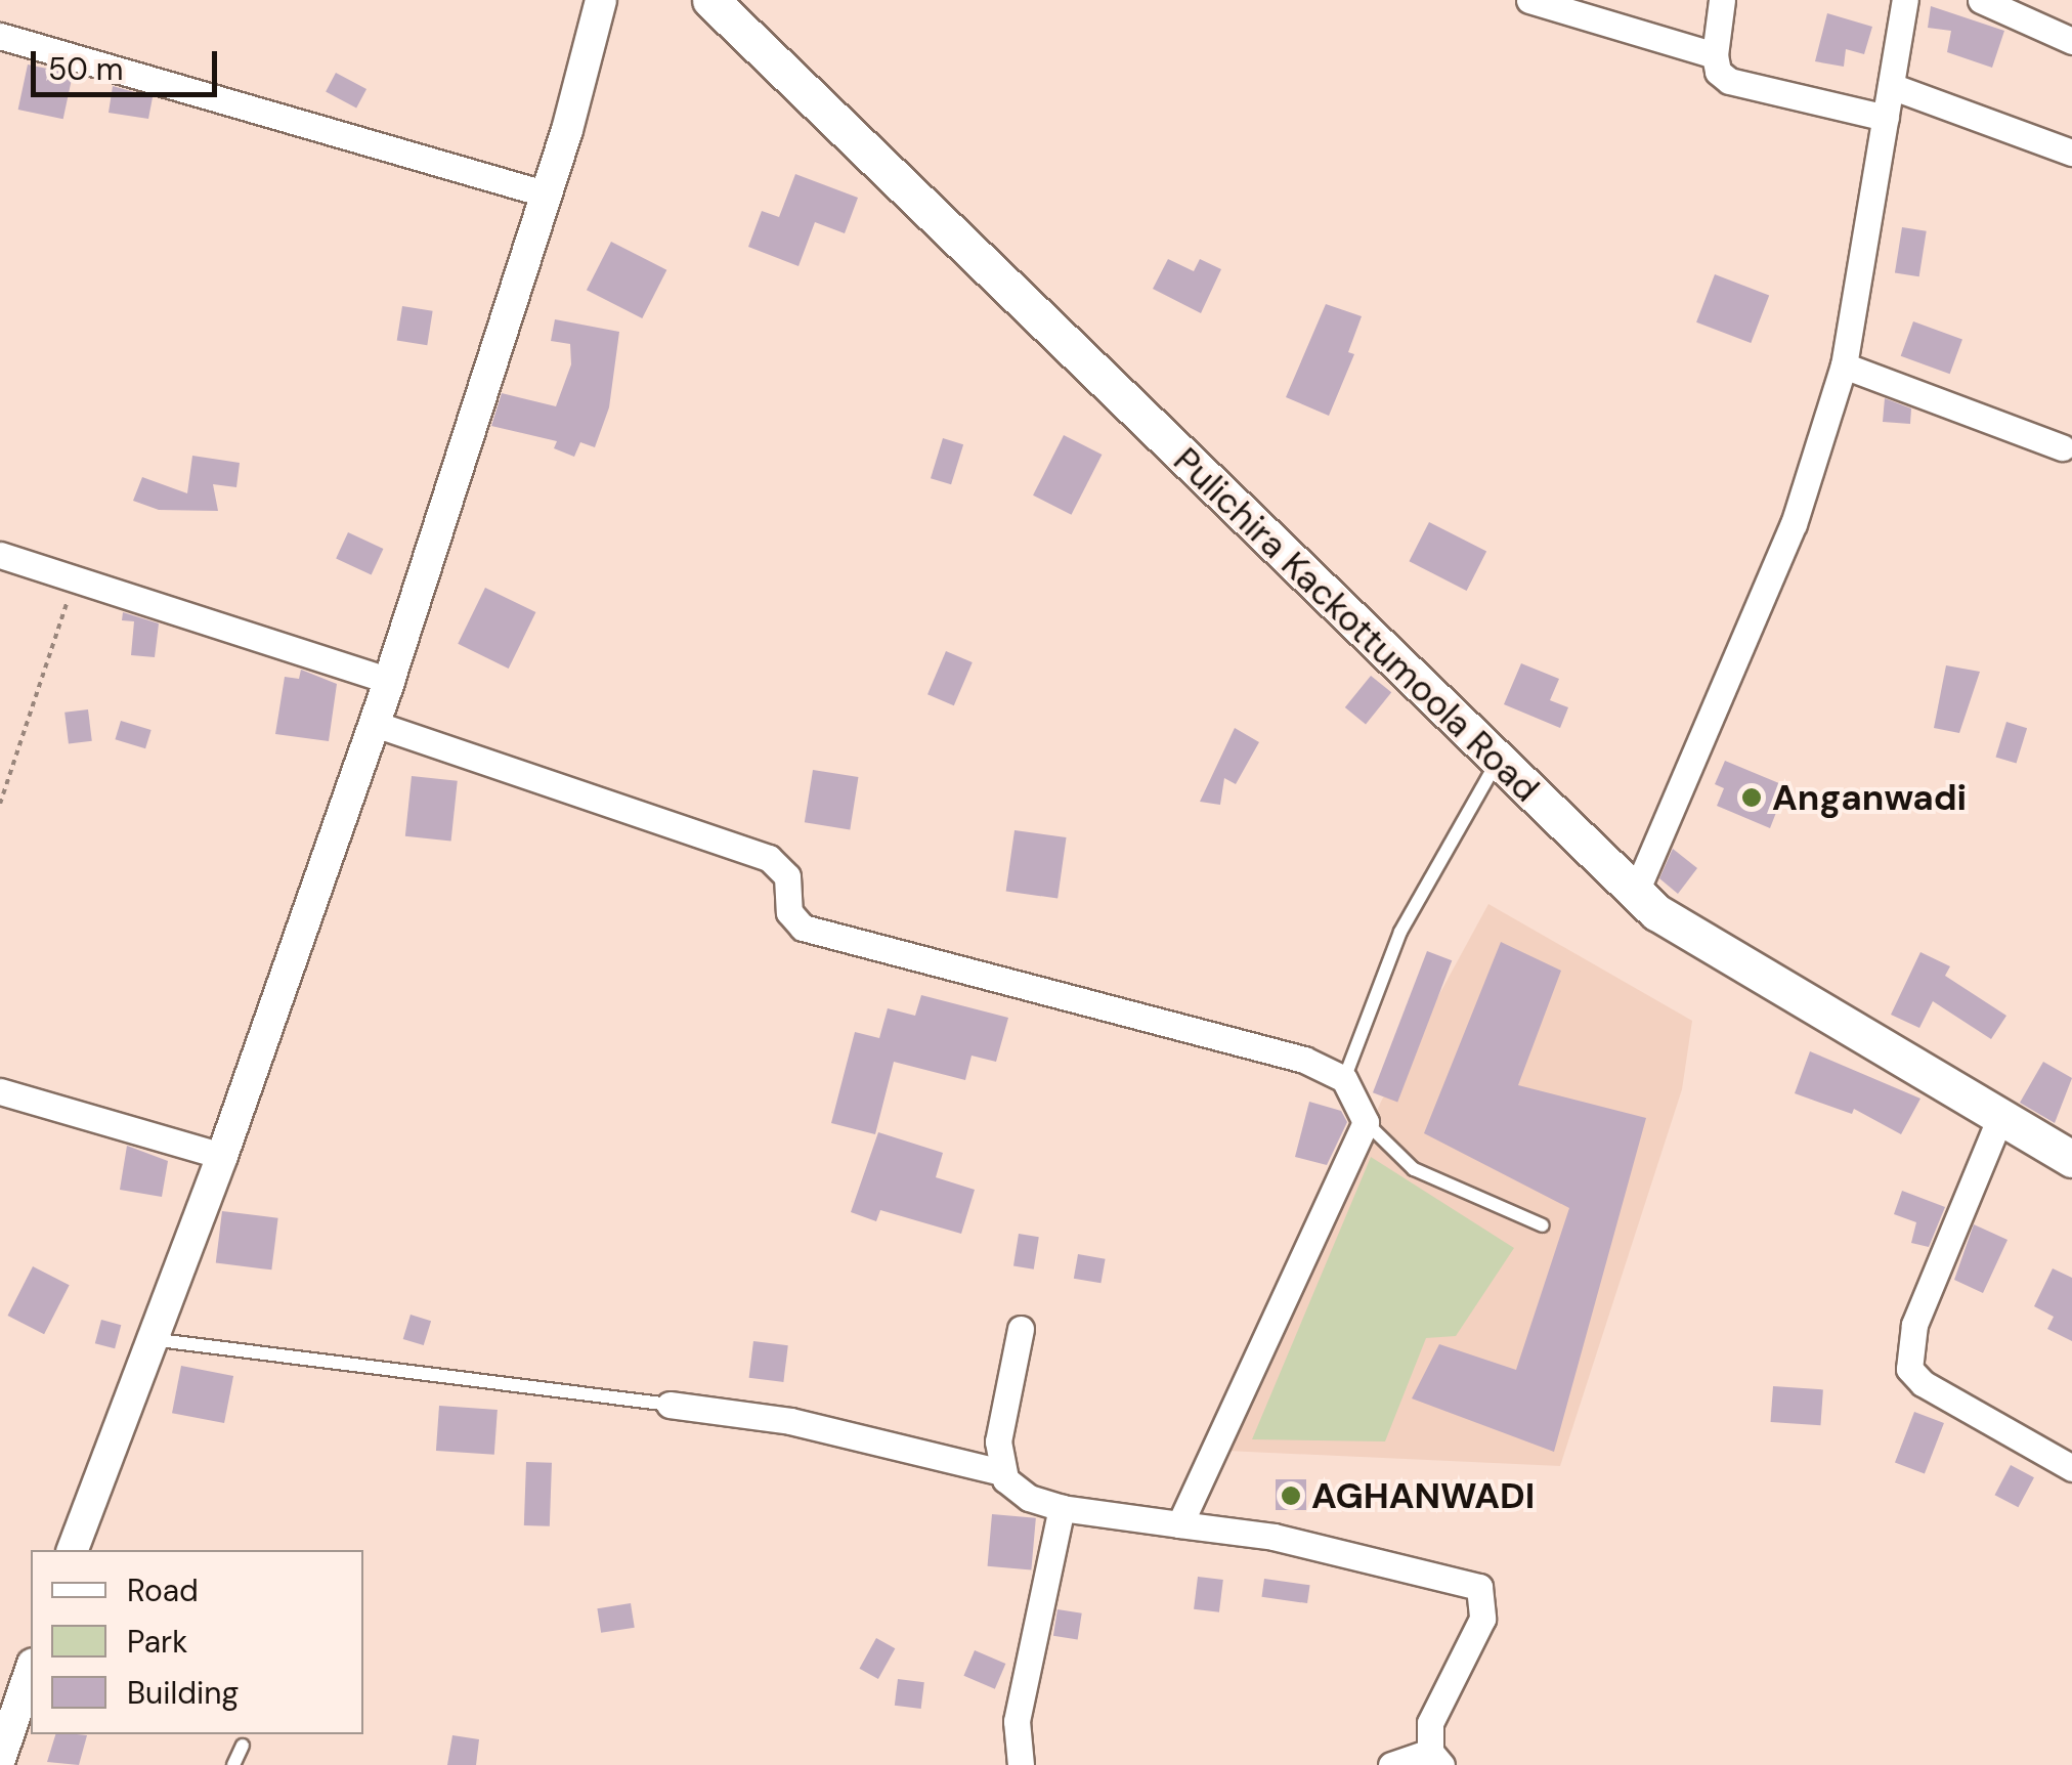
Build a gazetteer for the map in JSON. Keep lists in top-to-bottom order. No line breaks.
{"streets":{"main road":["Pulichira Kackottumoola Road"]},"places":["Anganwadi","AGHANWADI"],"legend":["Road","Park","Building"],"scale_bar":"50 m"}
